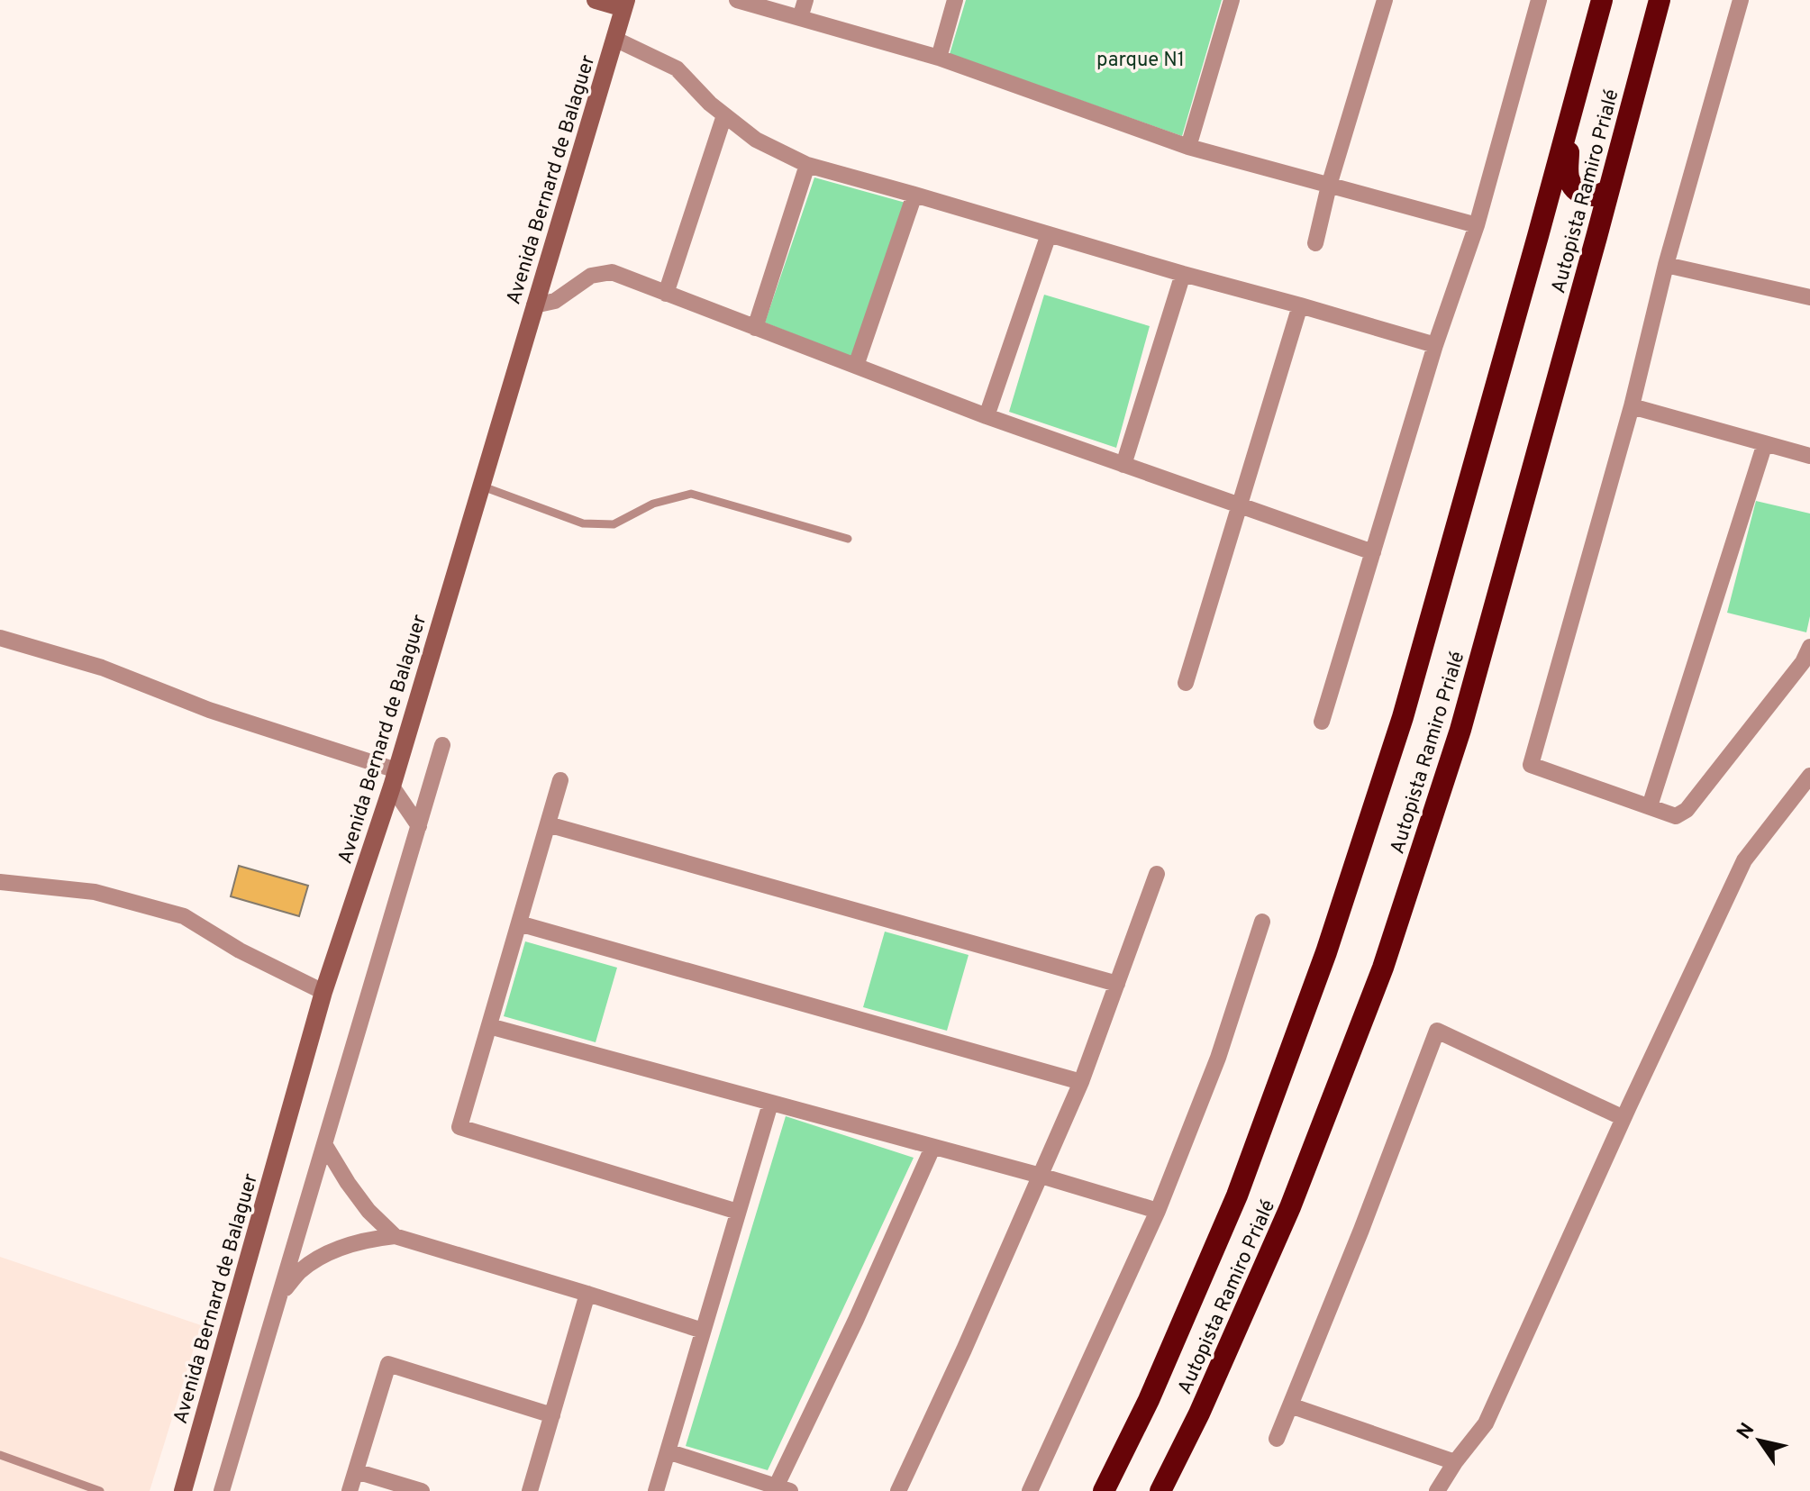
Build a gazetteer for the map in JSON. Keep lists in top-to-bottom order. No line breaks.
{"streets":{"highway":["Autopista Ramiro Prialé"],"street":["Avenida Bernard de Balaguer"]},"parks":["parque N1"],"north":"top left"}
